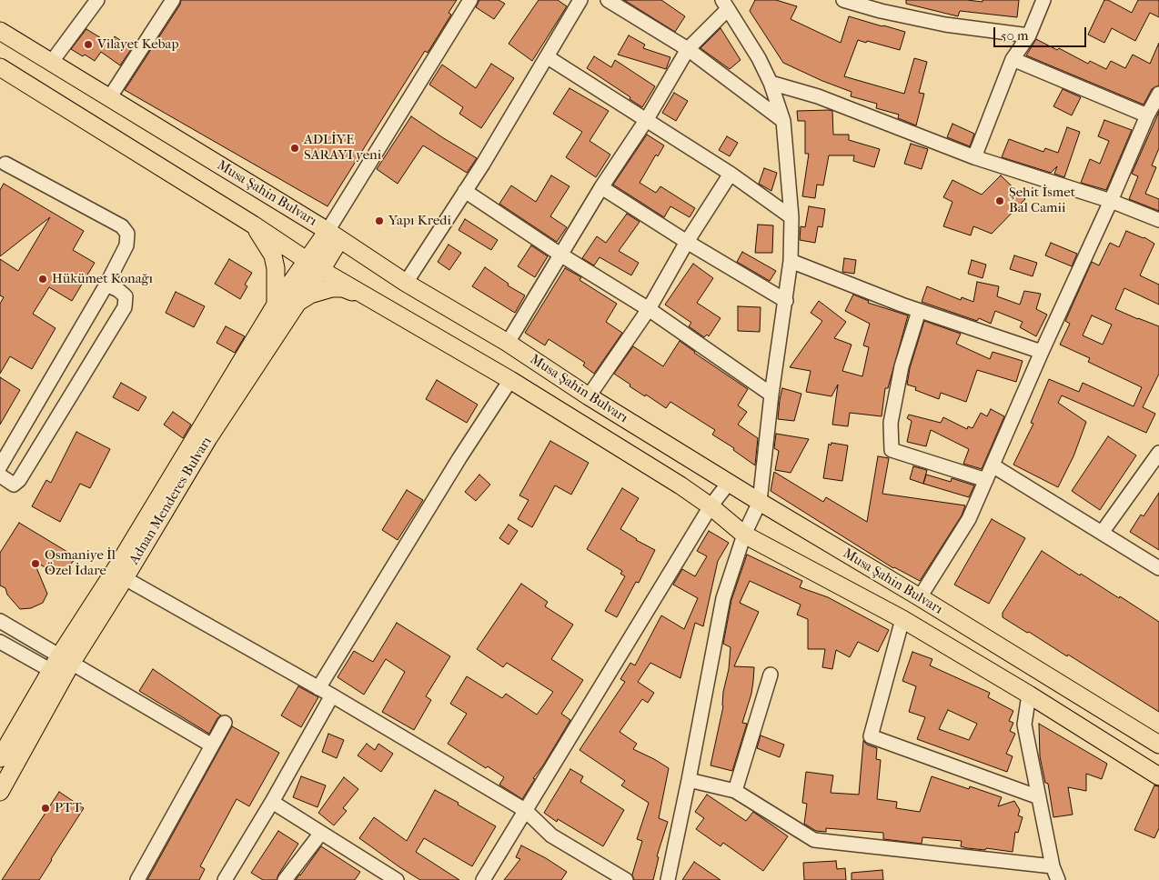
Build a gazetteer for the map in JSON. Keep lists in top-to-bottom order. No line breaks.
{"streets":{"main road":["Musa Şahin Bulvarı","Adnan Menderes Bulvarı"]},"crossings":[["Musa Şahin Bulvarı","Adnan Menderes Bulvarı"]],"places":["Vilayet Kebap","ADLİYE SARAYI yeni","Şehit İsmet Bal Camii","Yapı Kredi","Hükümet Konağı","Osmaniye İl Özel İdare","PTT"],"scale_bar":"50 m"}
